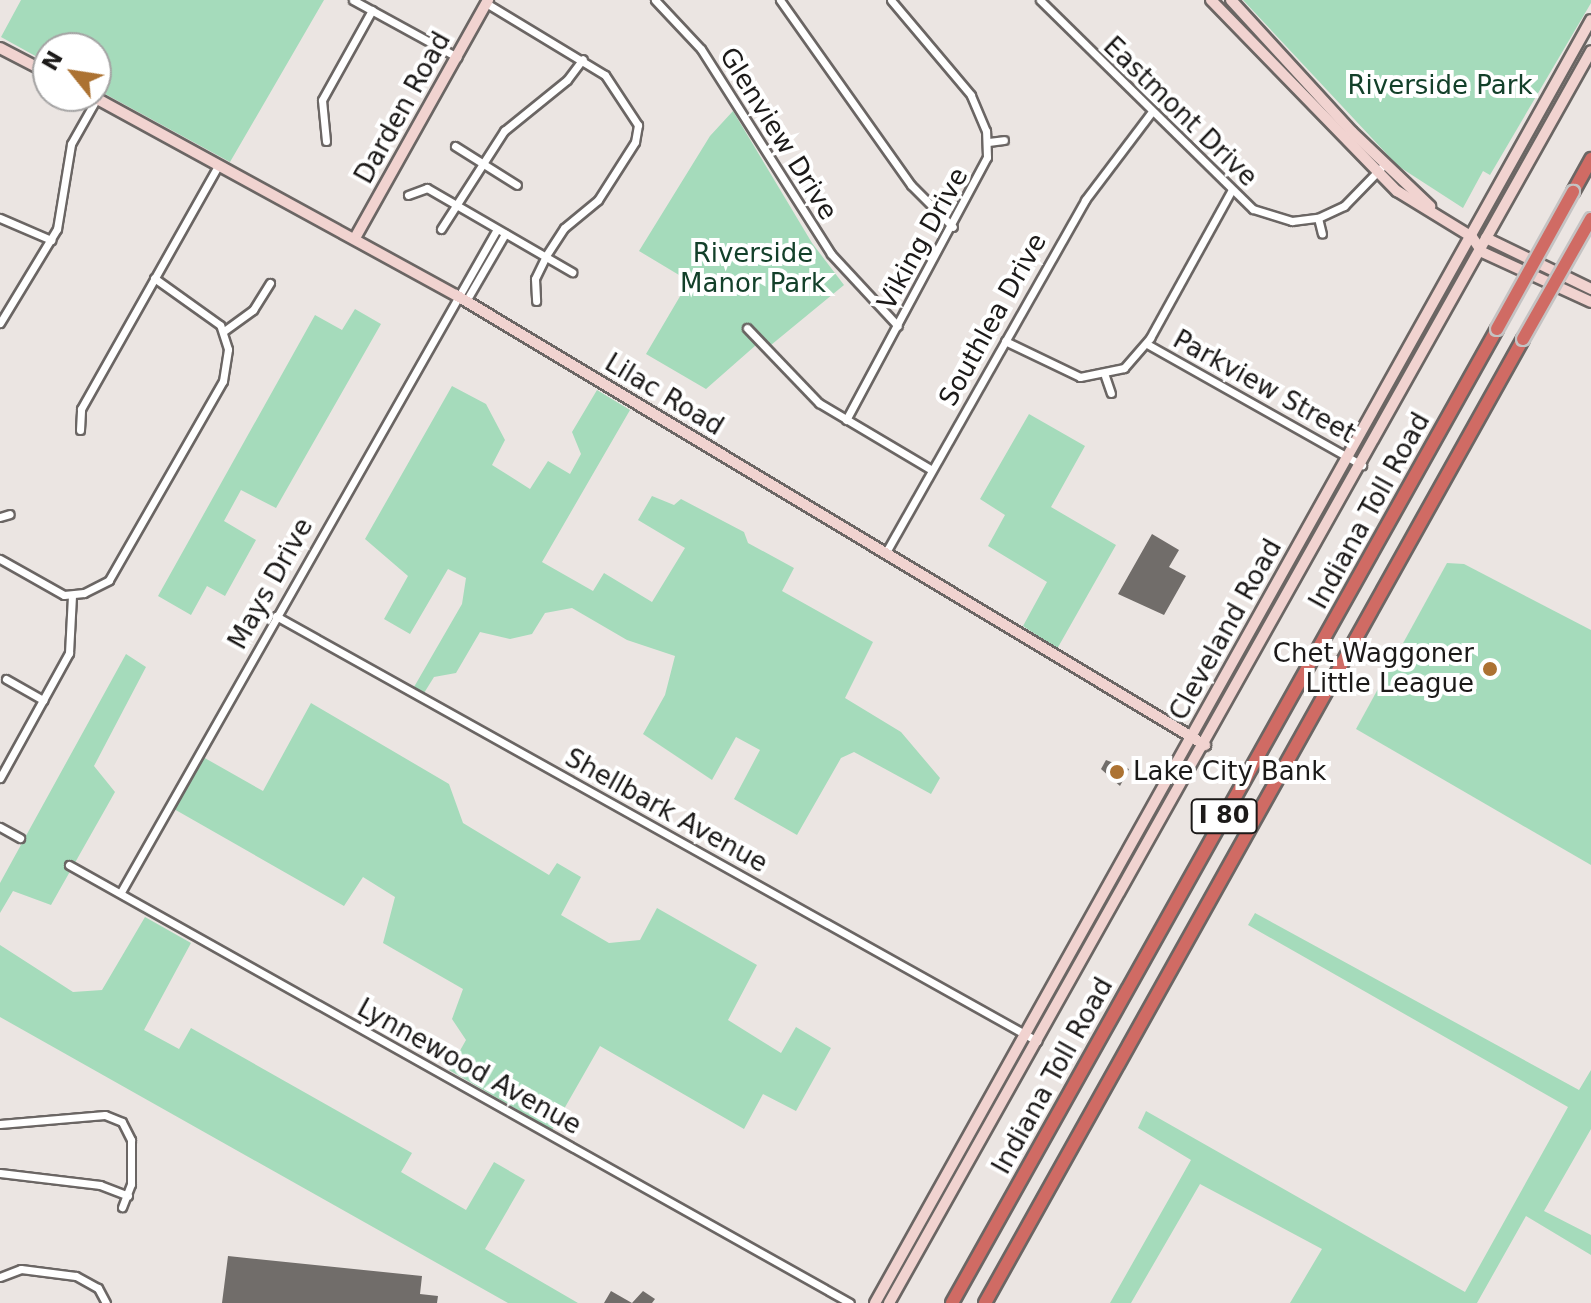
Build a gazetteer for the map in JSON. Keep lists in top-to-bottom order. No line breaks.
{"streets":{"highway":["Indiana Toll Road","I 80"],"main road":["Darden Road","Lilac Road","Cleveland Road"],"street":["Eastmont Drive","Glenview Drive","Viking Drive","Southlea Drive","Parkview Street","Mays Drive","Shellbark Avenue","Lynnewood Avenue"]},"crossings":[["Darden Road","Lilac Road"],["Eastmont Drive","Southlea Drive"],["Glenview Drive","Viking Drive"],["Southlea Drive","Lilac Road"],["Parkview Street","Cleveland Road"],["Lilac Road","Mays Drive"],["Lilac Road","Cleveland Road"],["Mays Drive","Shellbark Avenue"],["Mays Drive","Lynnewood Avenue"],["Cleveland Road","Shellbark Avenue"]],"parks":["Riverside Park","Riverside Manor Park"],"places":["Chet Waggoner Little League","Lake City Bank"],"north":"top left"}
